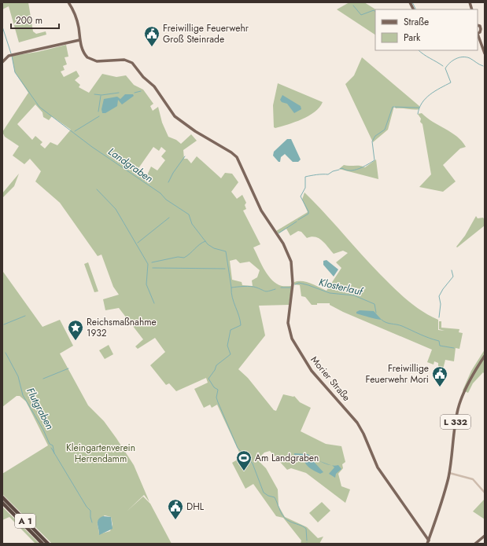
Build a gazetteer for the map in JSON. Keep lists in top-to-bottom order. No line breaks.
{"streets":{"highway":["A 1"],"main road":["Morier Straße","L 332"]},"crossings":[["Morier Straße","L 332"]],"water":["Landgraben","Klosterlauf","Flutgraben"],"parks":["Kleingartenverein Herrendamm"],"places":{"public building":["Freiwillige Feuerwehr Groß Steinrade","Freiwillige Feuerwehr Mori","DHL"],"place":["Reichsmaßnahme 1932"],"sports":["Am Landgraben"]},"legend":["Straße","Park"],"scale_bar":"200 m"}
